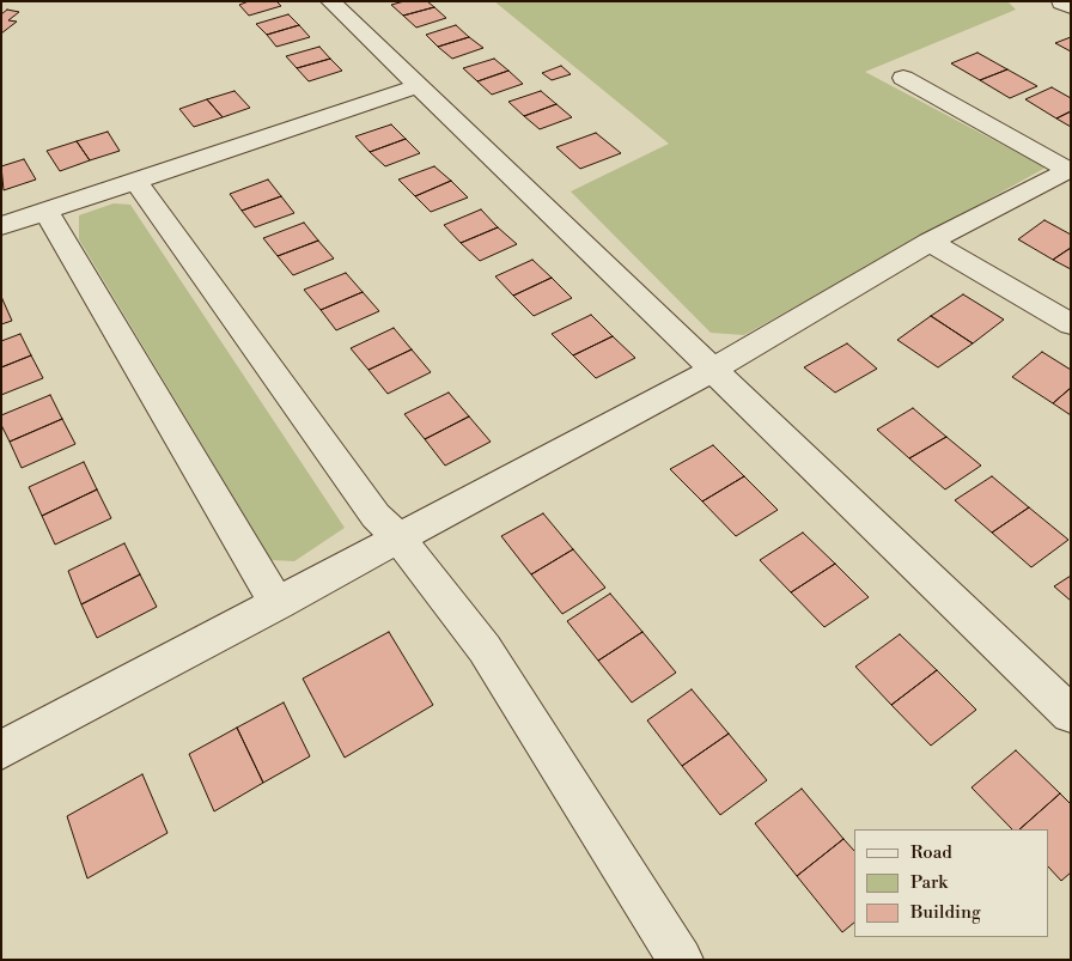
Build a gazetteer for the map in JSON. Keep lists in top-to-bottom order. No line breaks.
{"legend":["Road","Park","Building"]}
